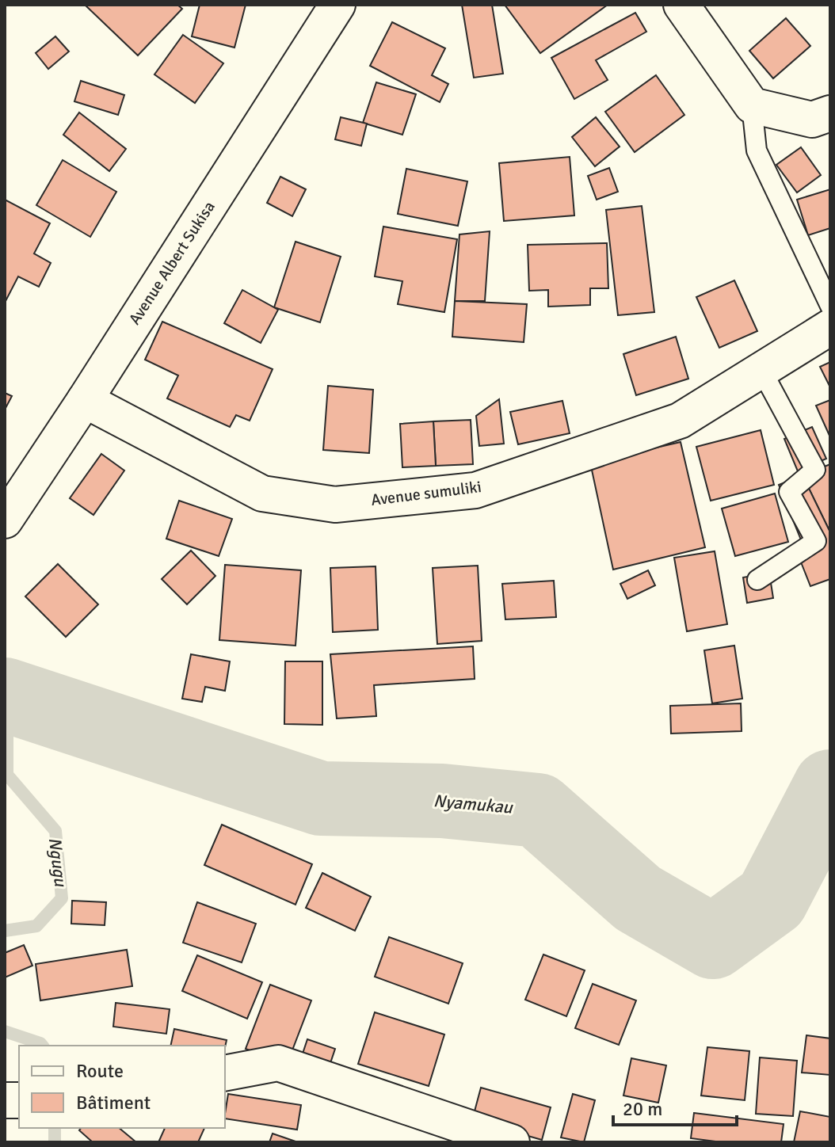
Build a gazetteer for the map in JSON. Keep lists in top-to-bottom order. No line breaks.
{"streets":{"street":["Avenue Albert Sukisa","Avenue sumuliki"]},"crossings":[["Avenue Albert Sukisa","Avenue sumuliki"]],"water":["Nyamukau","Ngugu"],"legend":["Route","Bâtiment"],"scale_bar":"20 m"}
